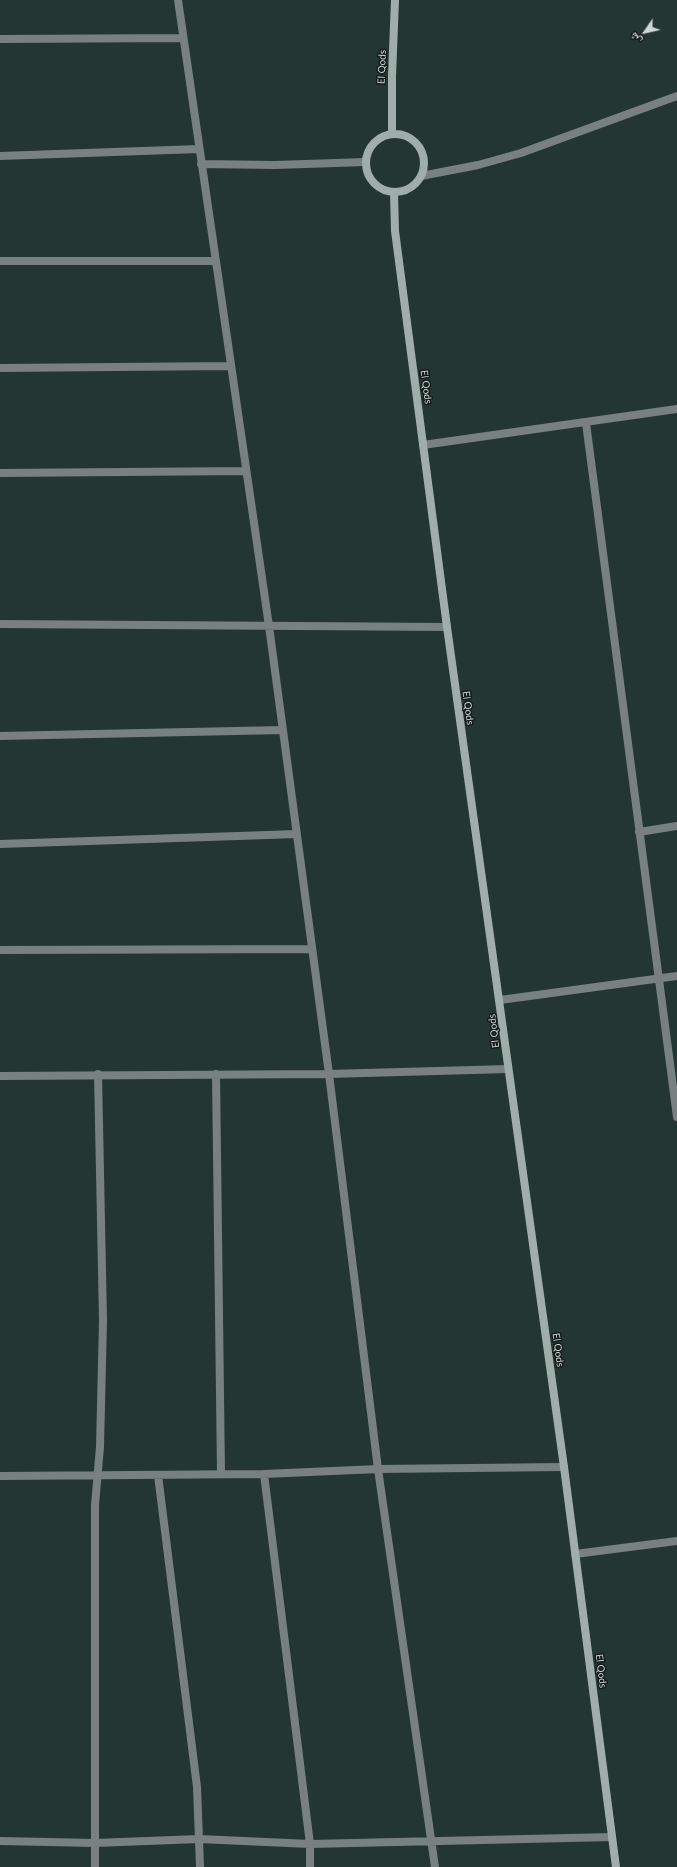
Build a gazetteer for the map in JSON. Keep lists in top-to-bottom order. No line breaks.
{"streets":{"street":["El Qods"]},"north":"bottom left"}
